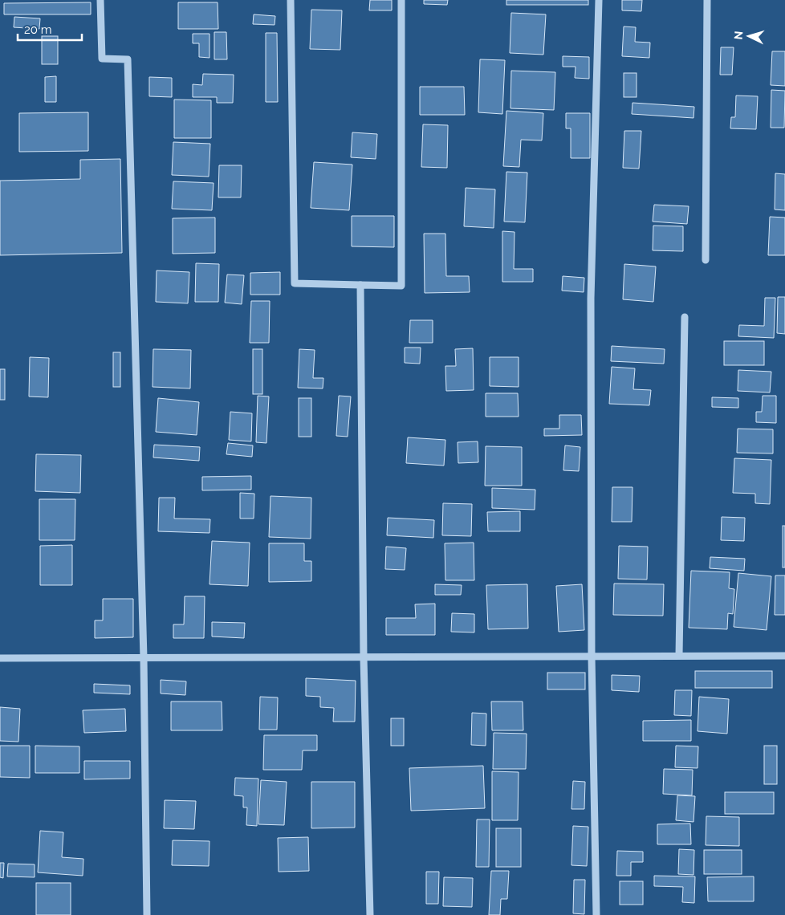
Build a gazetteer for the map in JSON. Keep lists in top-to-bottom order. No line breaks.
{"scale_bar":"20 m","north":"left"}
